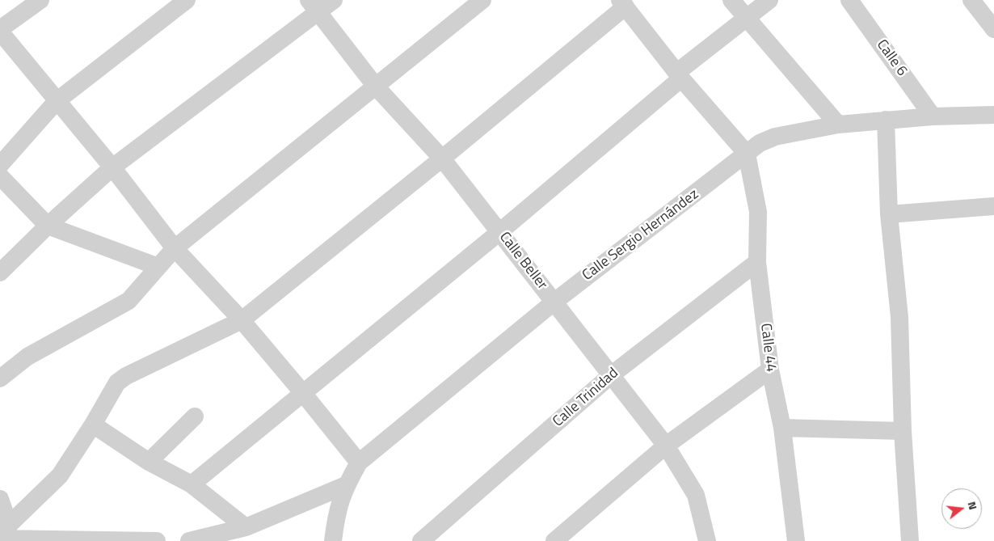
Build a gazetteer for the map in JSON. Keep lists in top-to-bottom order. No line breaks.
{"streets":{"street":["Calle 6","Calle Sergio Hernández","Calle Beller","Calle 44","Calle Trinidad"]},"crossings":[["Calle 6","Calle Sergio Hernández"],["Calle Sergio Hernández","Calle Beller"],["Calle Sergio Hernández","Calle 44"],["Calle Beller","Calle Trinidad"],["Calle 44","Calle Trinidad"]],"north":"right"}
